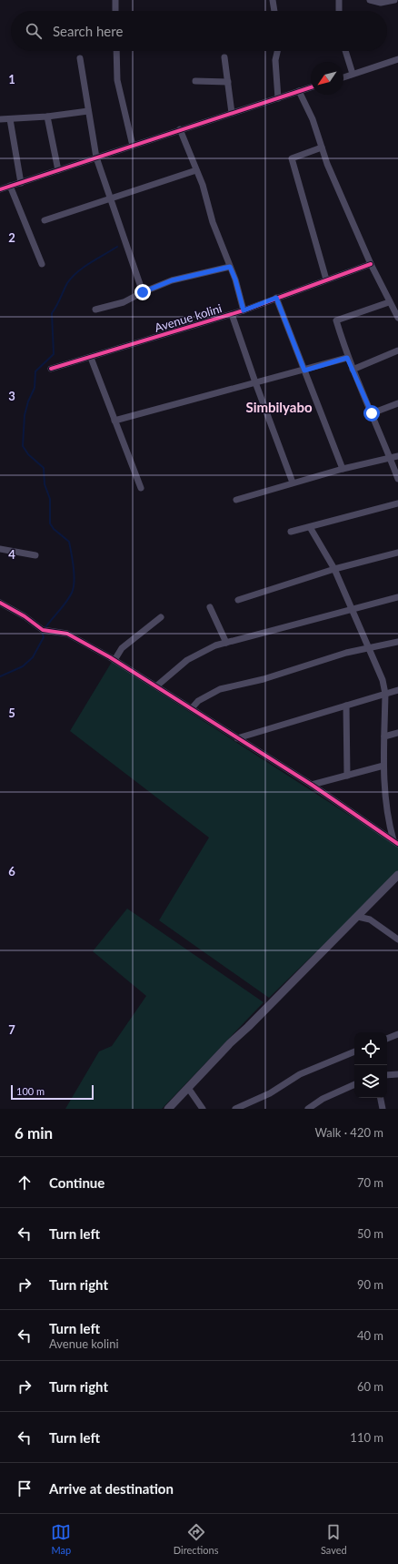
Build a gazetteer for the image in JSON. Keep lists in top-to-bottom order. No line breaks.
{"streets":{"street":["Avenue kolini"]},"districts":["Simbilyabo"],"scale_bar":"100 m","north":"bottom left","page":{"search":"Search here","scale":"100 m","heading":["6 min","Walk · 420 m"],"list":[["Continue","70 m"],["Turn left","50 m"],["Turn right","90 m"],["Turn left","Avenue kolini","40 m"],["Turn right","60 m"],["Turn left","110 m"],"Arrive at destination"],"nav":["Map","Directions","Saved"]},"grid":{"rows":["1","2","3","4","5","6","7"]}}
